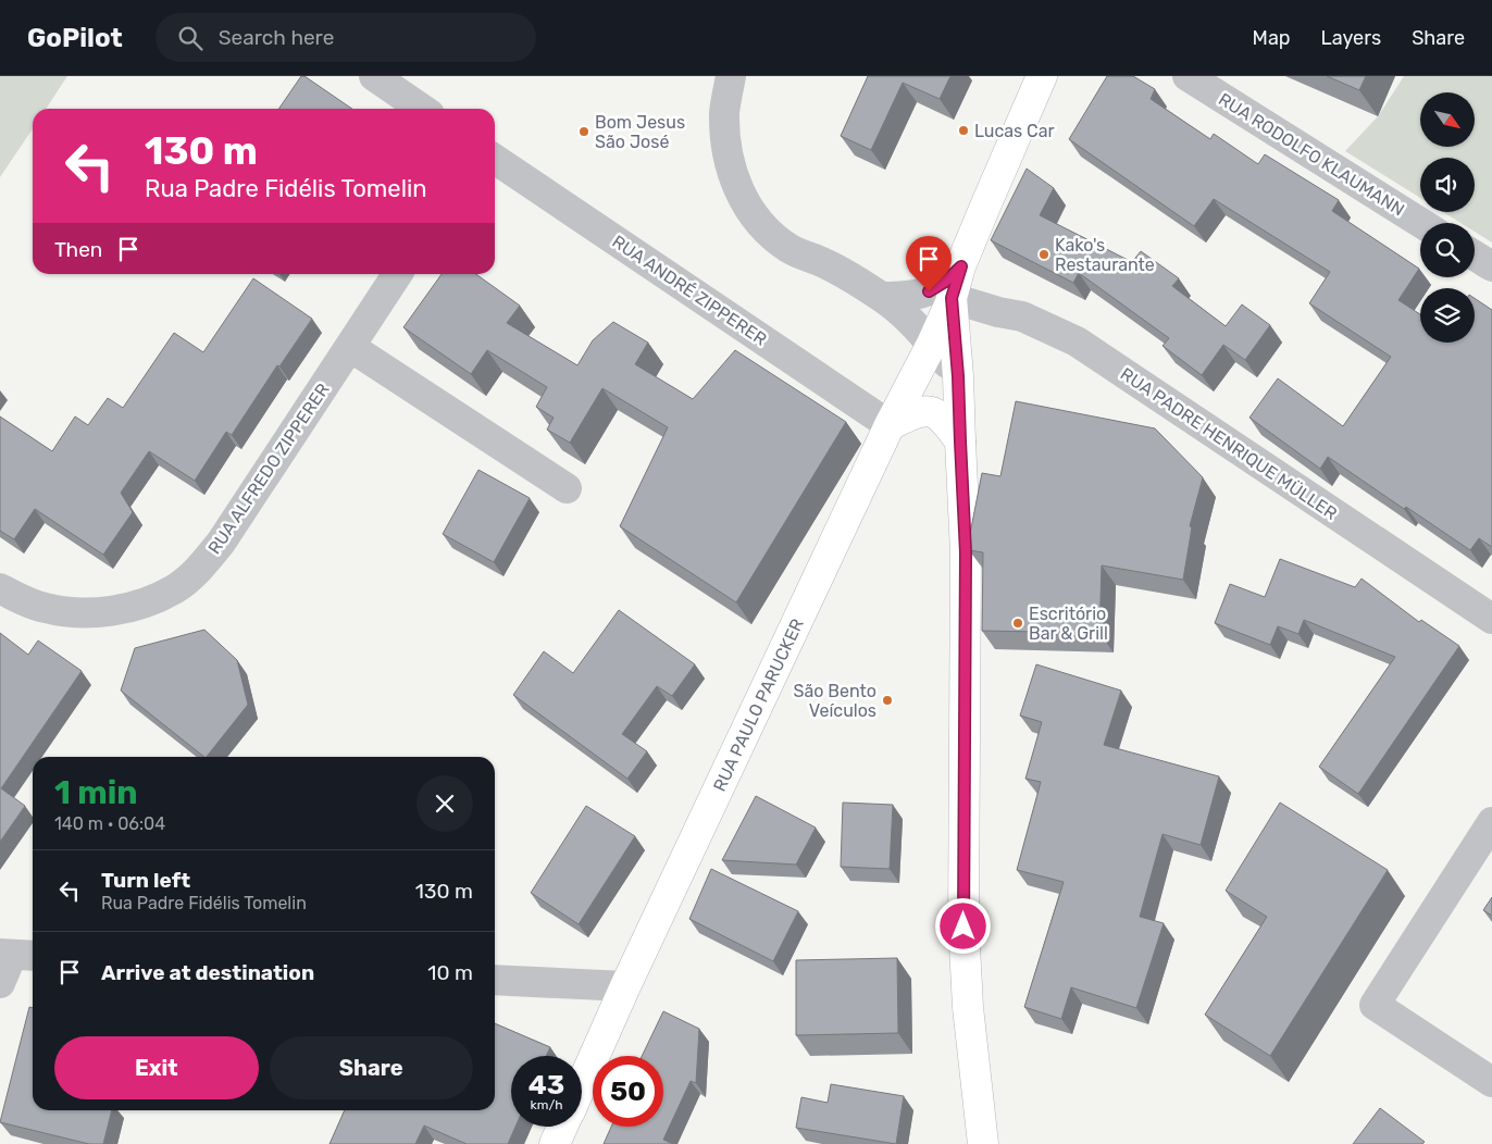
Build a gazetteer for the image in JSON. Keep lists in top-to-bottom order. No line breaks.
{"streets":{"main road":["RUA PAULO PARUCKER"],"street":["RUA RODOLFO KLAUMANN","RUA ANDRÉ ZIPPERER","RUA PADRE HENRIQUE MÜLLER","RUA ALFREDO ZIPPERER"]},"crossings":[["RUA ANDRÉ ZIPPERER","RUA PAULO PARUCKER"],["RUA PADRE HENRIQUE MÜLLER","RUA PAULO PARUCKER"]],"places":["Lucas Car","Bom Jesus São José","Kako's Restaurante","Escritório Bar & Grill","São Bento Veículos"],"north":"bottom right","page":{"header":"GoPilot","search":"Search here","nav":["Map","Layers","Share"],"turn":["130 m","Rua Padre Fidélis Tomelin"],"then":"Then","heading":["1 min","140 m · 06:04"],"list":[{"name":"Turn left","note":"Rua Padre Fidélis Tomelin","value":"130 m"},{"name":"Arrive at destination","value":"10 m"}],"buttons":["Exit","Share"],"speed":"43 km/h","limit":"50"}}
